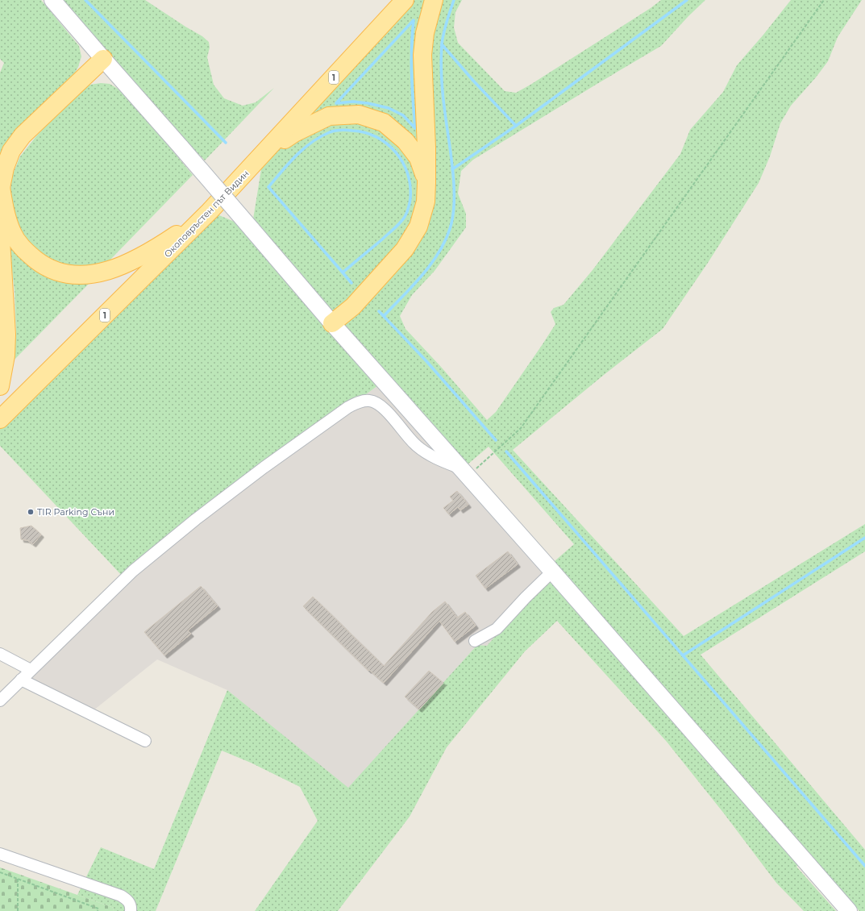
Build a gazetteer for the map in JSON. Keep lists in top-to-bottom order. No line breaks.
{"streets":{"main road":["1","Околовръстен път Видин"]},"places":["TIR Parking Съни"]}
